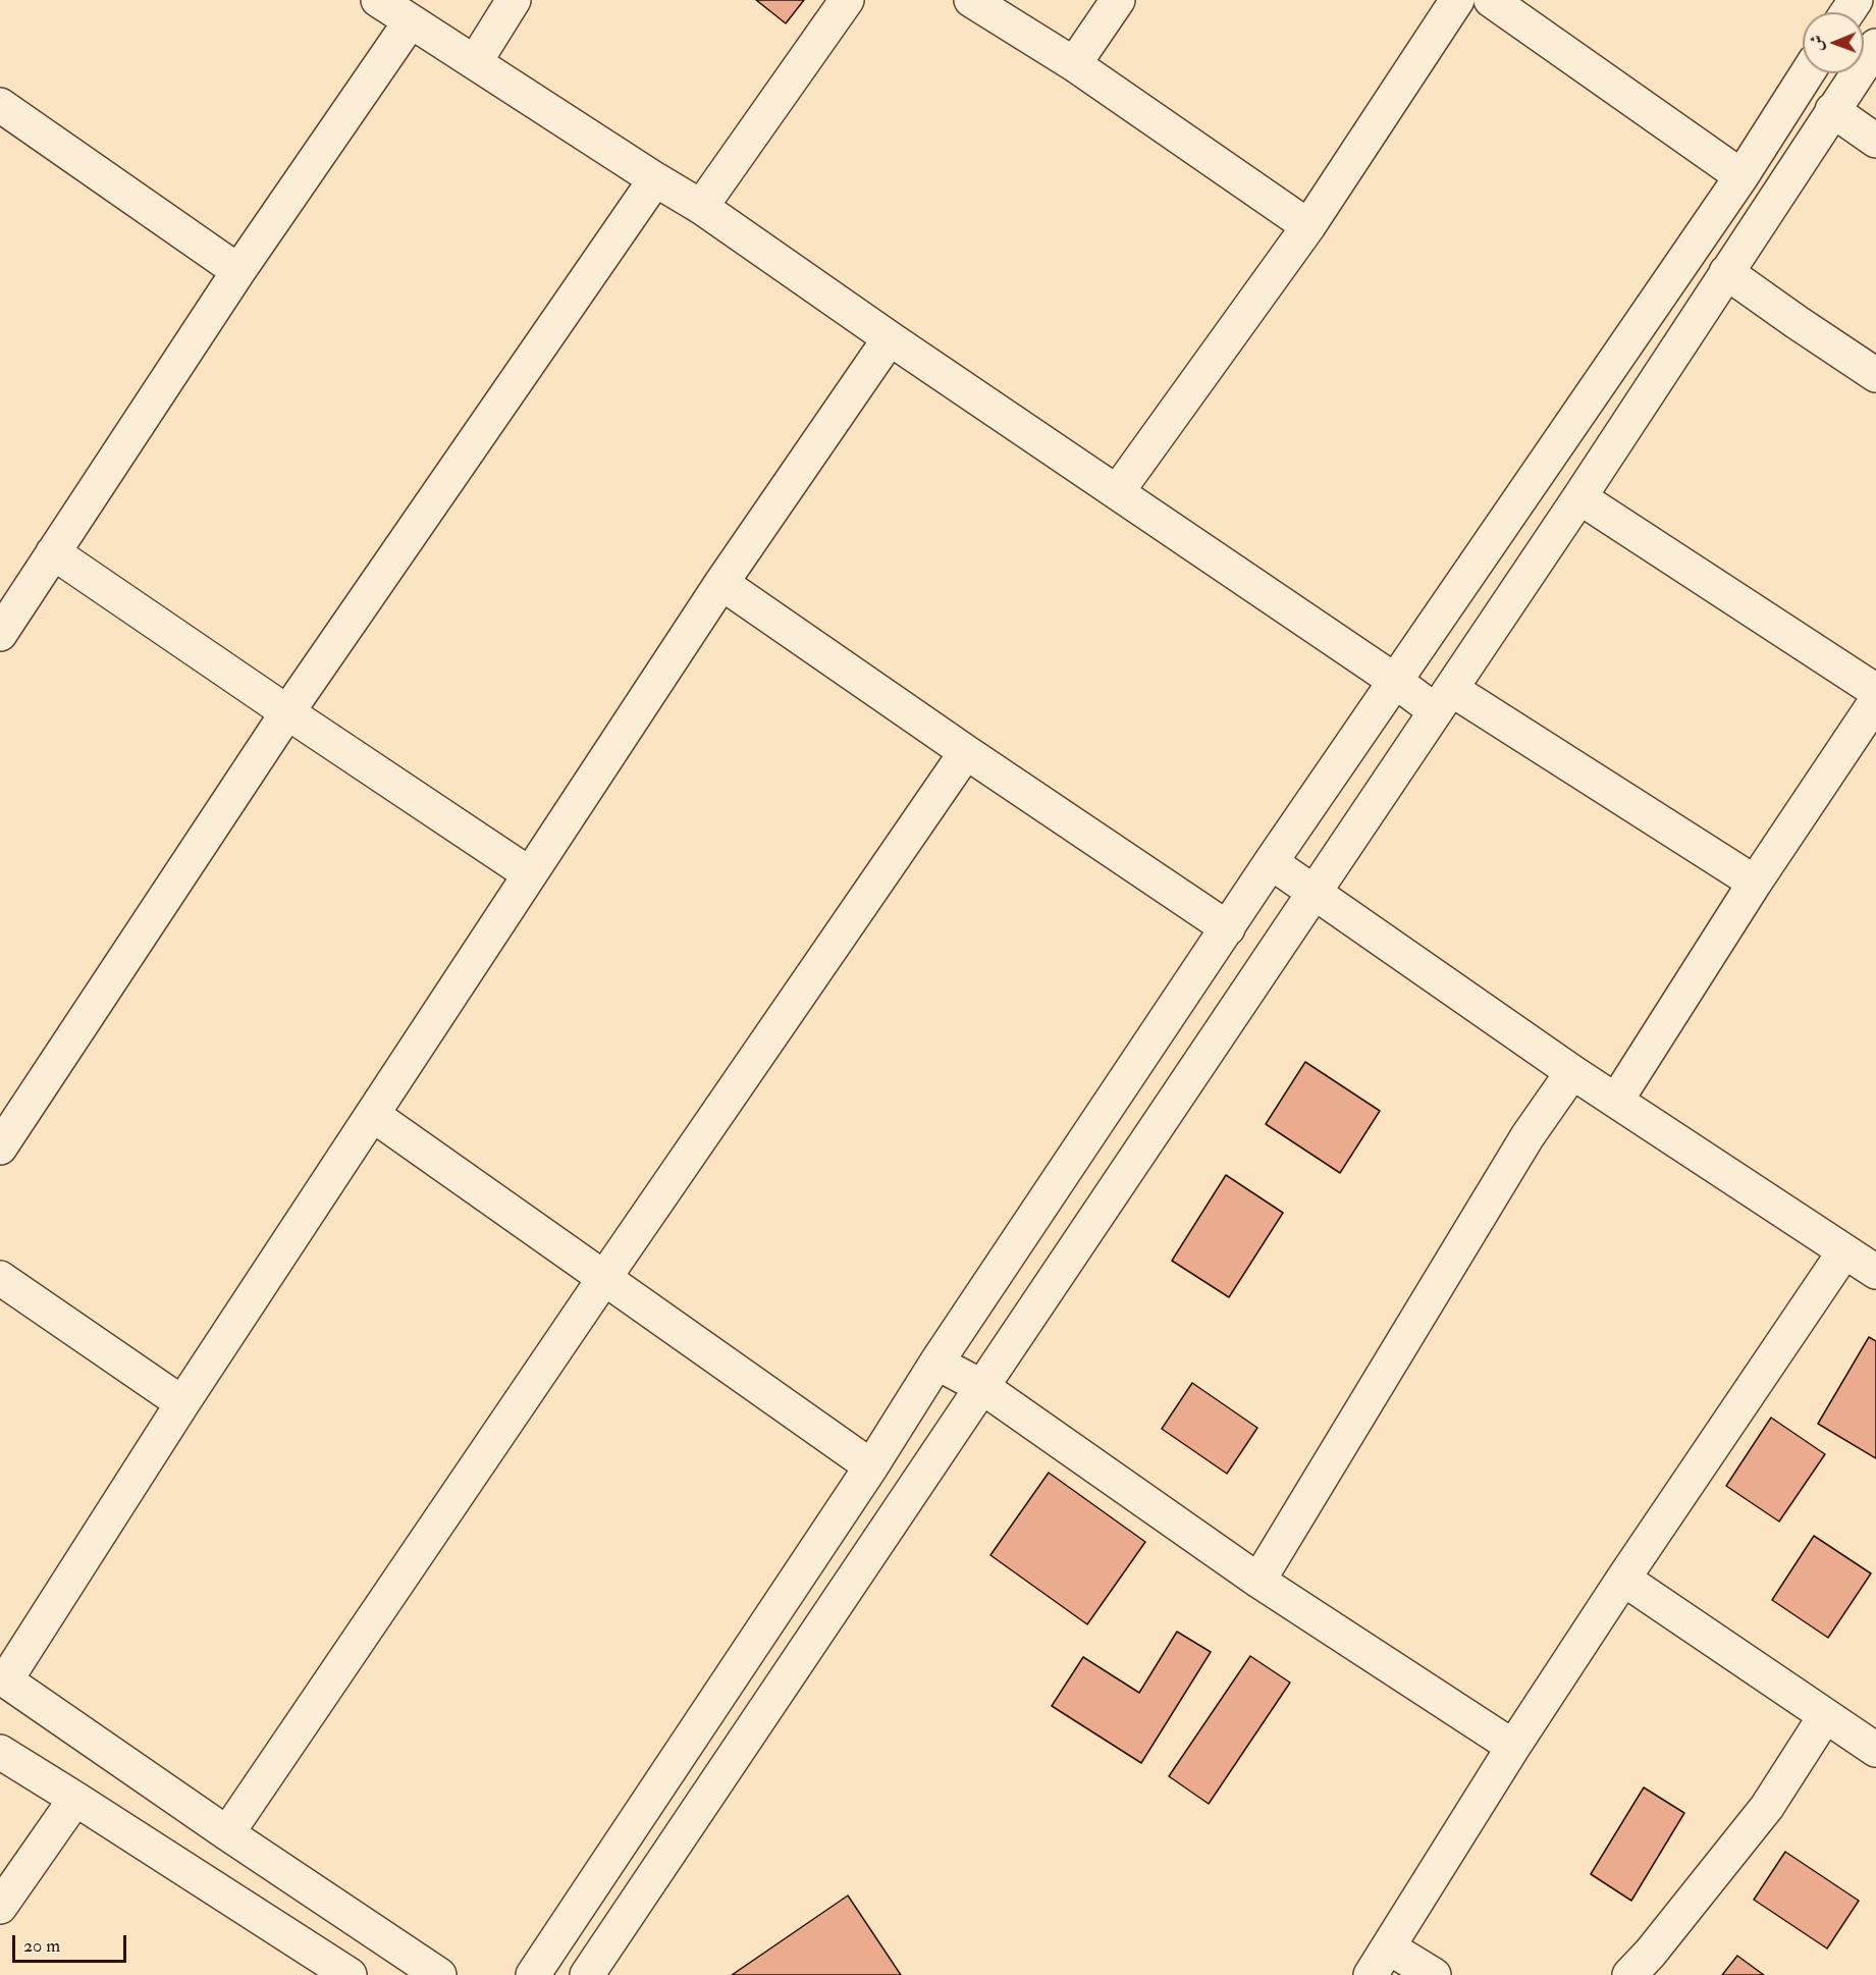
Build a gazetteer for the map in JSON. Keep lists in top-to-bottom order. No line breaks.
{"scale_bar":"20 m","north":"left"}
